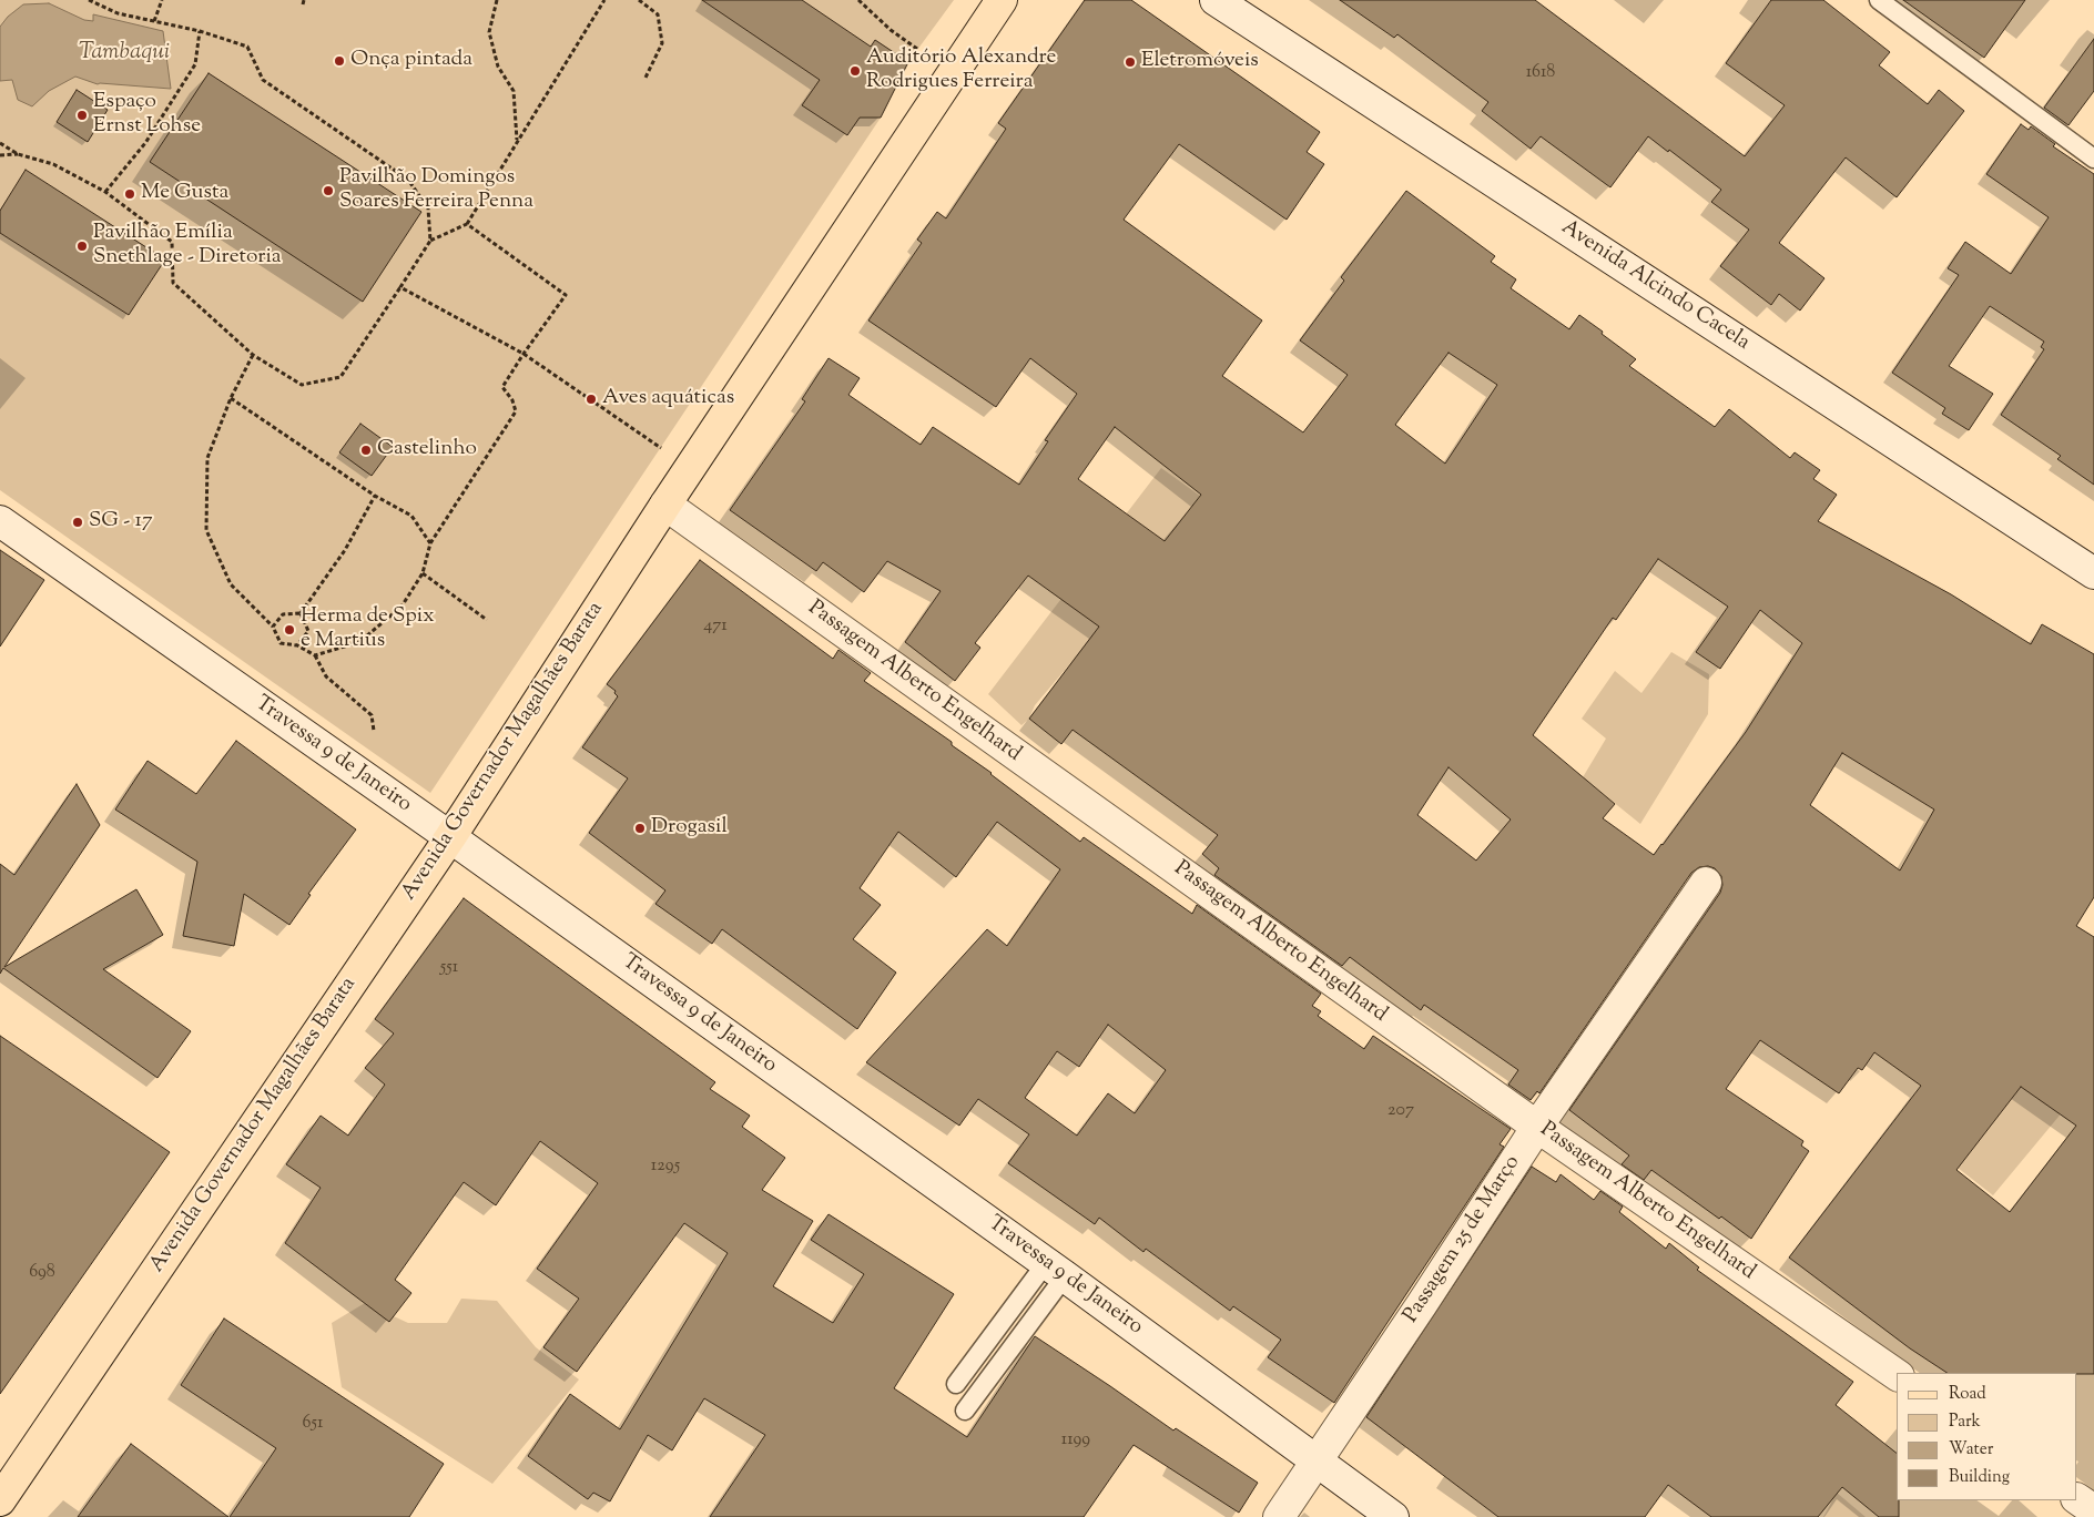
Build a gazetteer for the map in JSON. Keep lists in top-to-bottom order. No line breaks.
{"streets":{"main road":["Avenida Alcindo Cacela","Passagem Alberto Engelhard","Avenida Governador Magalhães Barata","Travessa 9 de Janeiro","Passagem 25 de Março"]},"crossings":[["Passagem Alberto Engelhard","Avenida Governador Magalhães Barata"],["Passagem Alberto Engelhard","Passagem 25 de Março"],["Avenida Governador Magalhães Barata","Travessa 9 de Janeiro"],["Travessa 9 de Janeiro","Passagem 25 de Março"]],"water":["Tambaqui"],"places":["Onça pintada","Eletromóveis","Auditório Alexandre Rodrigues Ferreira","Espaço Ernst Lohse","Pavilhão Domingos Soares Ferreira Penna","Me Gusta","Pavilhão Emília Snethlage - Diretoria","Aves aquáticas","Castelinho","SG - 17","Herma de Spix e Martius","Drogasil"],"house_numbers":["1618","471","551","207","1295","698","651","1199"],"legend":["Road","Park","Water","Building"]}
